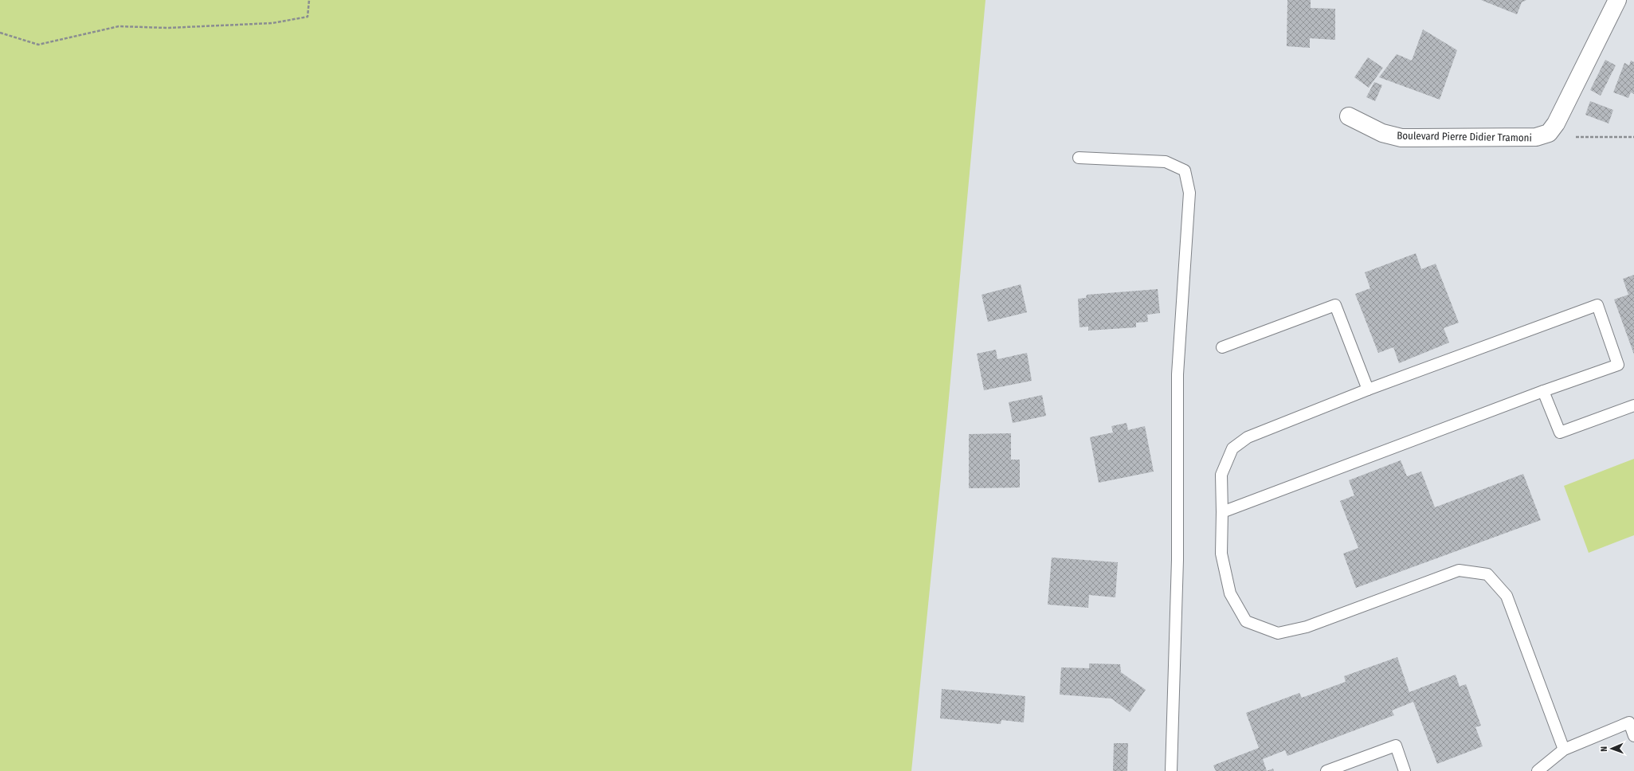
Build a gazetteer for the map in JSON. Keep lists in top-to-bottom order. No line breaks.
{"streets":{"street":["Boulevard Pierre Didier Tramoni"]},"north":"left"}
